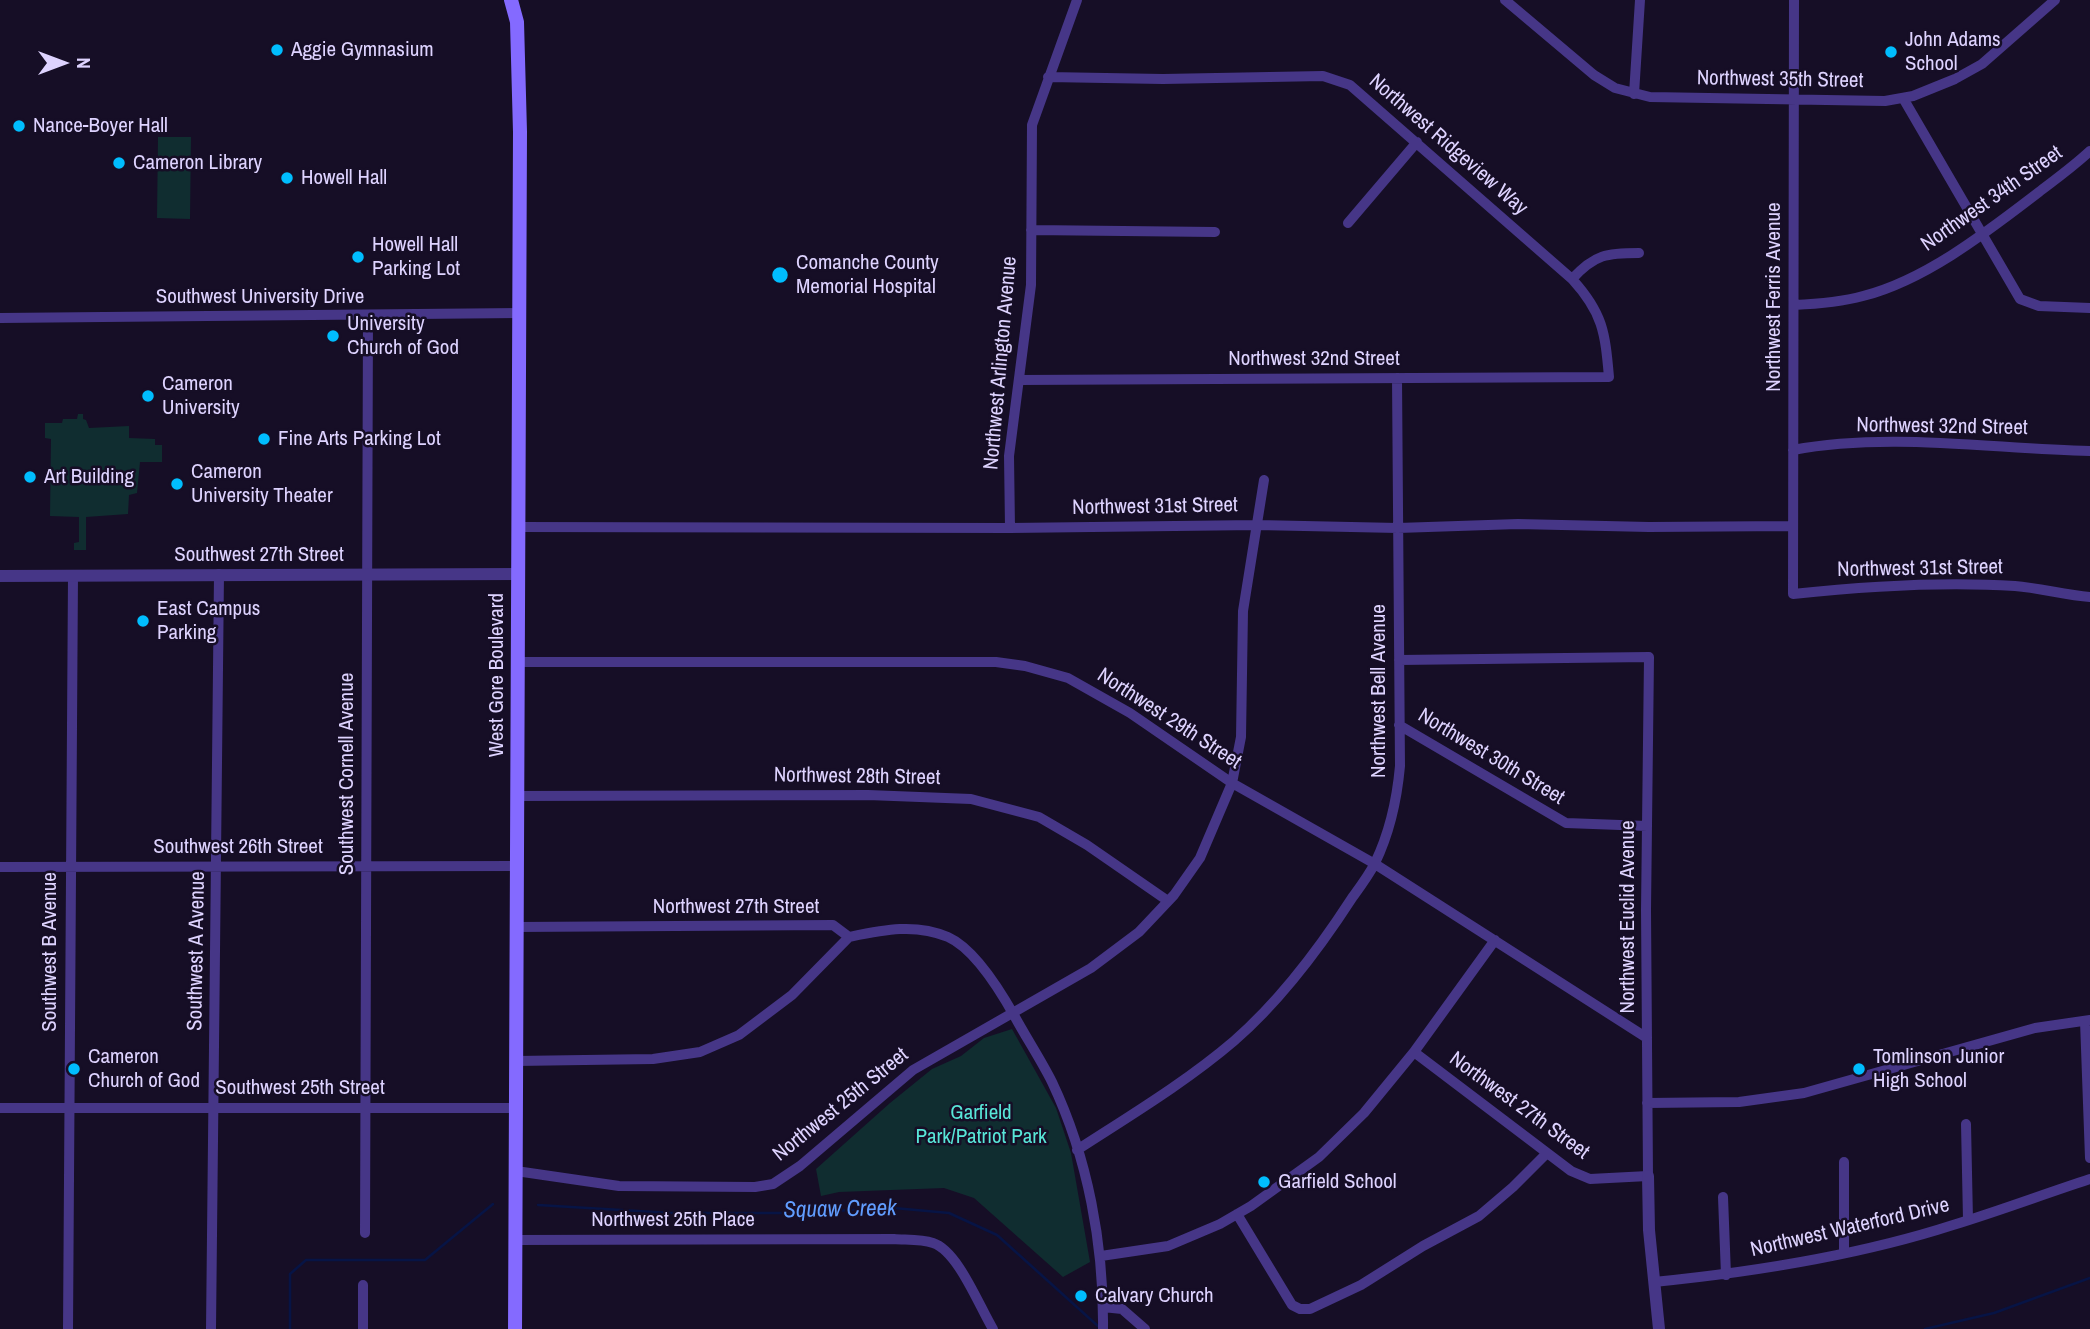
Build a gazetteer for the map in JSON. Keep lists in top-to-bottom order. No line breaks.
{"streets":{"main road":["West Gore Boulevard"],"street":["Northwest 35th Street","Northwest Ridgeview Way","Northwest 34th Street","Southwest University Drive","Northwest Ferris Avenue","Northwest 32nd Street","Northwest Arlington Avenue","Northwest 31st Street","Southwest 27th Street","Northwest Bell Avenue","Northwest 29th Street","Northwest 30th Street","Southwest Cornell Avenue","Northwest 28th Street","Southwest 26th Street","Northwest 27th Street","Northwest Euclid Avenue","Southwest A Avenue","Southwest B Avenue","Southwest 25th Street","Northwest 25th Street","Northwest 25th Place","Northwest Waterford Drive"]},"crossings":[["Northwest 35th Street","Northwest Ferris Avenue"],["Northwest Ridgeview Way","Northwest 32nd Street"],["Northwest Ridgeview Way","Northwest Arlington Avenue"],["Northwest 34th Street","Northwest Ferris Avenue"],["Southwest University Drive","West Gore Boulevard"],["Southwest University Drive","Southwest Cornell Avenue"],["Northwest Ferris Avenue","Northwest 32nd Street"],["Northwest Ferris Avenue","Northwest 31st Street"],["Northwest 32nd Street","Northwest Arlington Avenue"],["Northwest 32nd Street","Northwest Bell Avenue"],["Northwest Arlington Avenue","Northwest 31st Street"],["Northwest 31st Street","West Gore Boulevard"],["Northwest 31st Street","Northwest Bell Avenue"],["Southwest 27th Street","West Gore Boulevard"],["Southwest 27th Street","Southwest Cornell Avenue"],["Southwest 27th Street","Southwest A Avenue"],["Southwest 27th Street","Southwest B Avenue"],["West Gore Boulevard","Northwest 29th Street"],["West Gore Boulevard","Northwest 28th Street"],["West Gore Boulevard","Southwest 26th Street"],["West Gore Boulevard","Northwest 27th Street"],["West Gore Boulevard","Southwest 25th Street"],["West Gore Boulevard","Northwest 25th Street"],["West Gore Boulevard","Northwest 25th Place"],["Northwest Bell Avenue","Northwest 29th Street"],["Northwest Bell Avenue","Northwest 30th Street"],["Northwest Bell Avenue","Northwest Euclid Avenue"],["Northwest 29th Street","Northwest Euclid Avenue"],["Northwest 30th Street","Northwest Euclid Avenue"],["Southwest Cornell Avenue","Southwest 26th Street"],["Southwest Cornell Avenue","Southwest 25th Street"],["Southwest 26th Street","Southwest A Avenue"],["Southwest 26th Street","Southwest B Avenue"],["Northwest 27th Street","Northwest Euclid Avenue"],["Southwest A Avenue","Southwest 25th Street"],["Southwest B Avenue","Southwest 25th Street"]],"water":["Squaw Creek"],"parks":["Garfield Park/Patriot Park"],"places":["Aggie Gymnasium","John Adams School","Nance-Boyer Hall","Cameron Library","Howell Hall","Howell Hall Parking Lot","Comanche County Memorial Hospital","University Church of God","Cameron University","Fine Arts Parking Lot","Art Building","Cameron University Theater","East Campus Parking","Cameron Church of God","Tomlinson Junior High School","Garfield School","Calvary Church"],"north":"right"}
